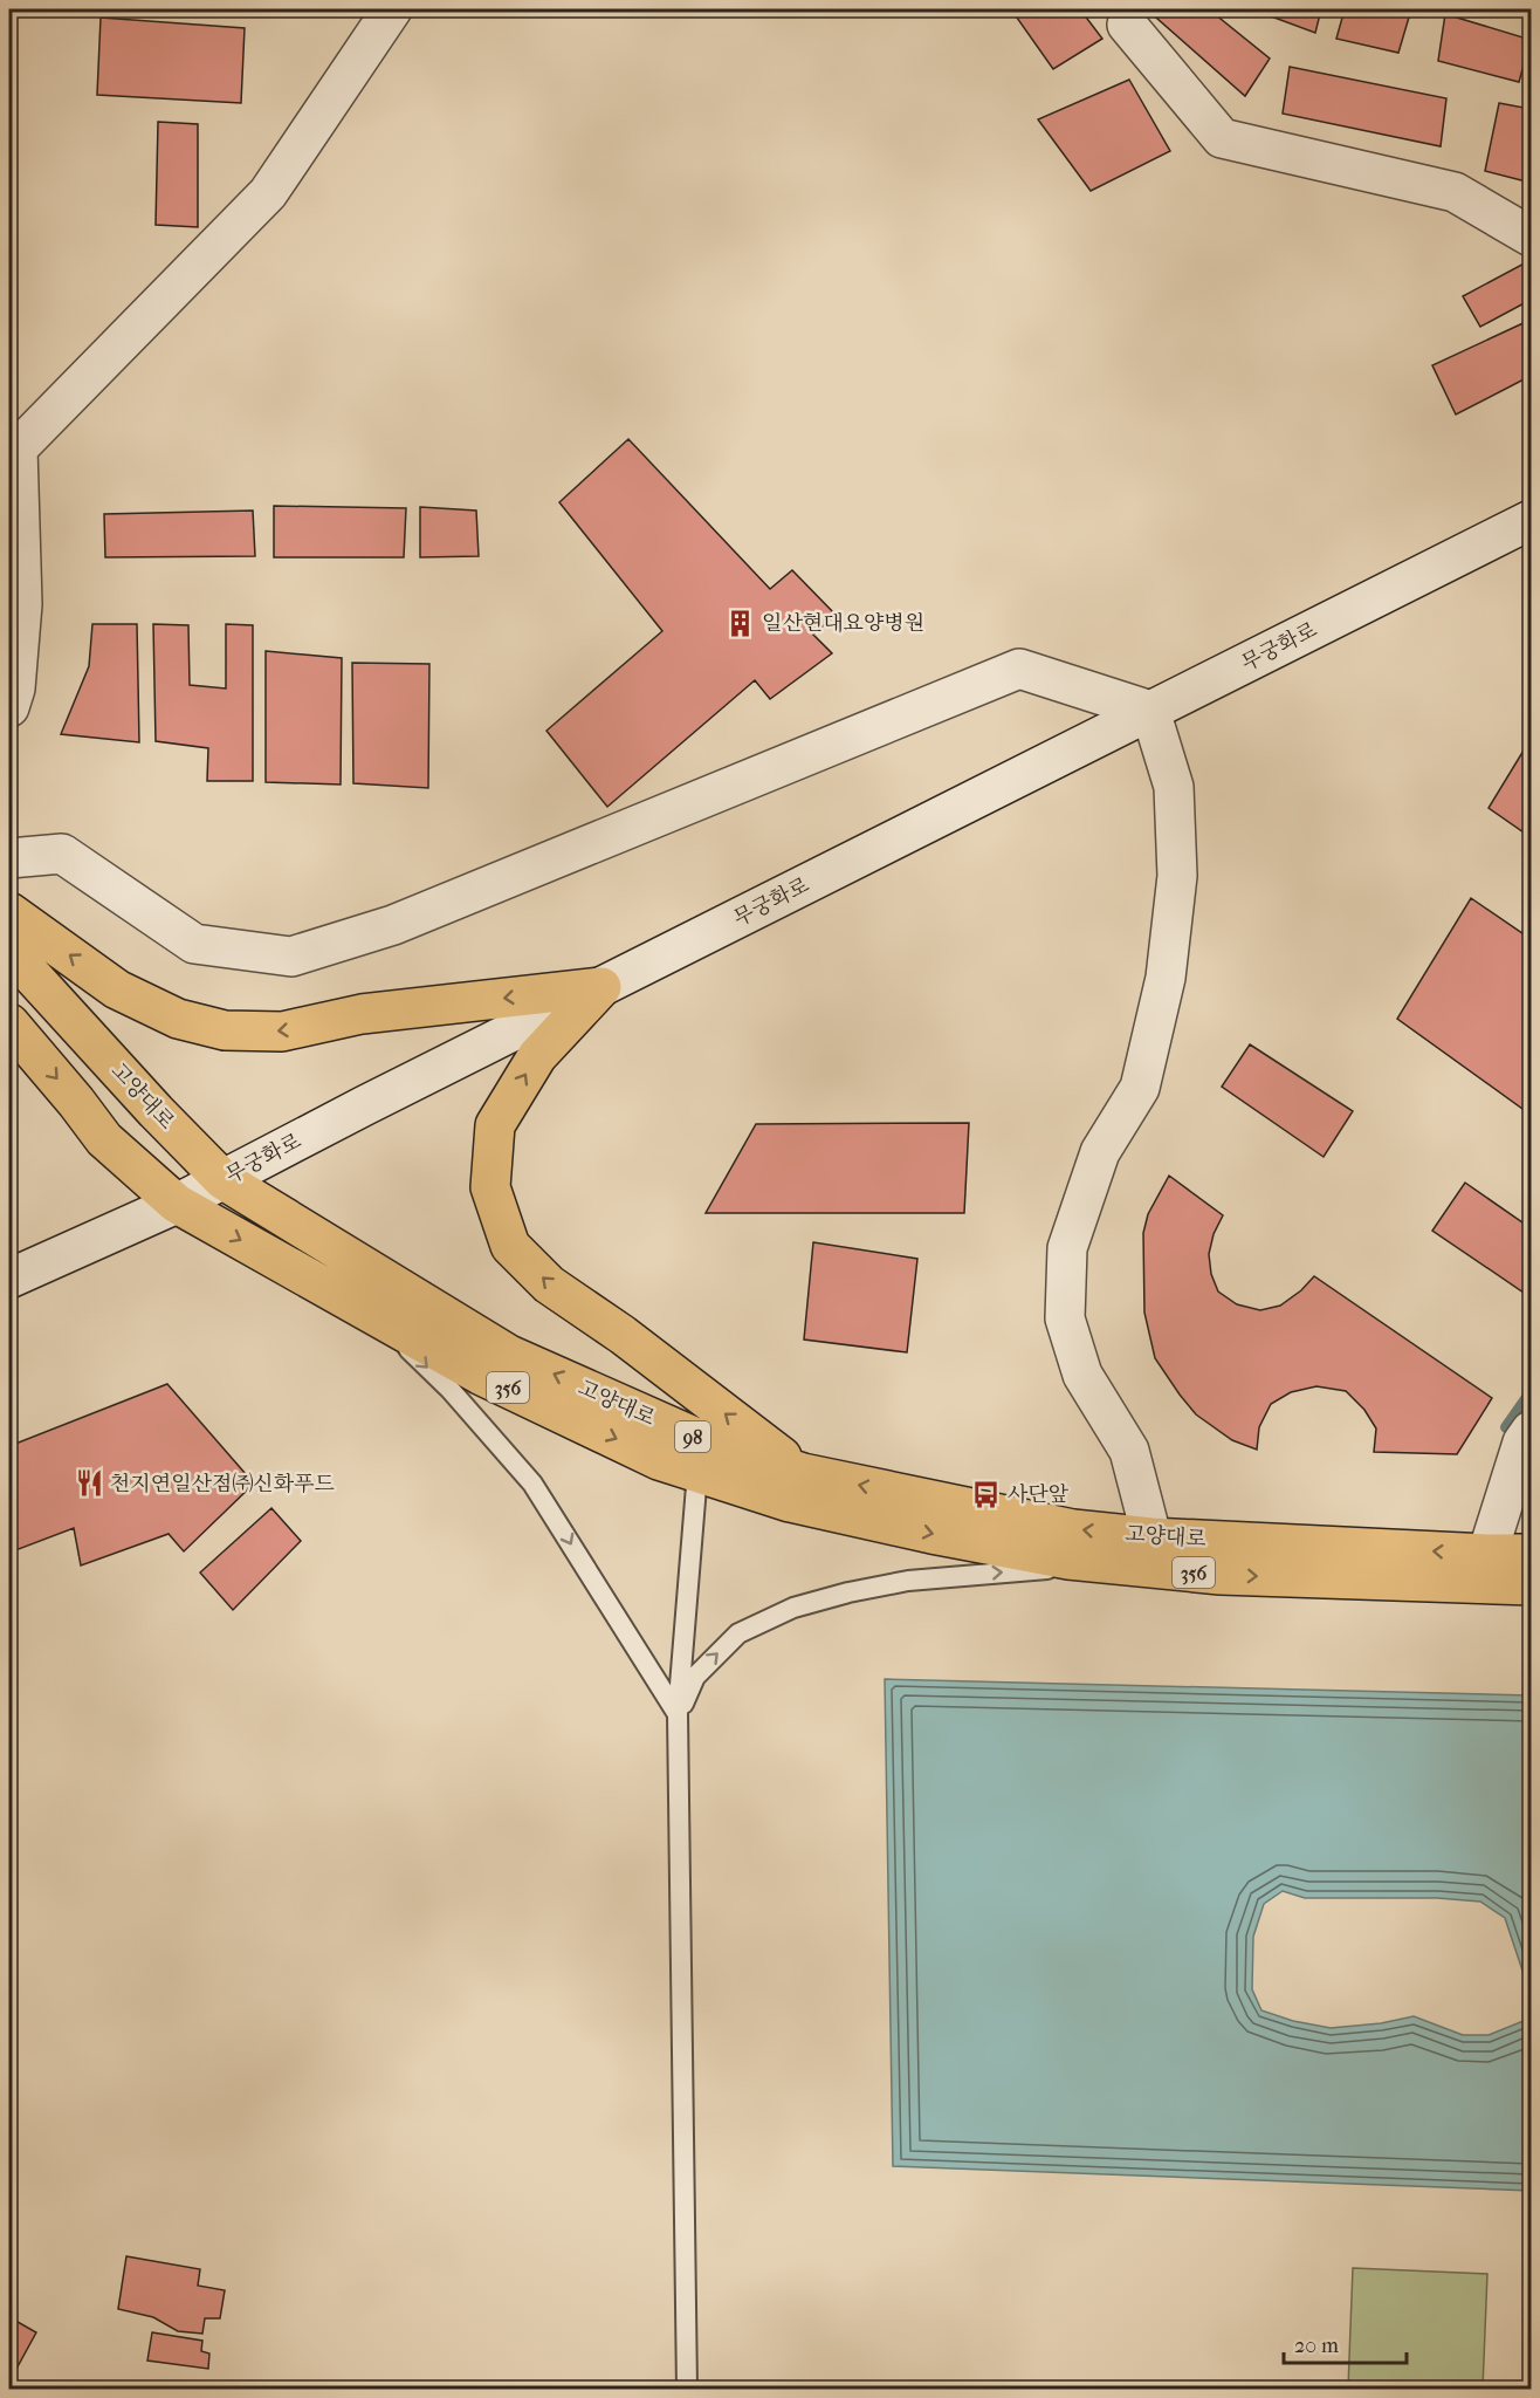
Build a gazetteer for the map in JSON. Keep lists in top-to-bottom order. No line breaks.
{"streets":{"main road":["고양대로","356","98"],"street":["무궁화로"]},"crossings":[["무궁화로","고양대로"]],"places":{"building":["일산현대요양병원"],"restaurant":["천지연일산점㈜신화푸드"],"bus stop":["사단앞"]},"scale_bar":"20 m"}
